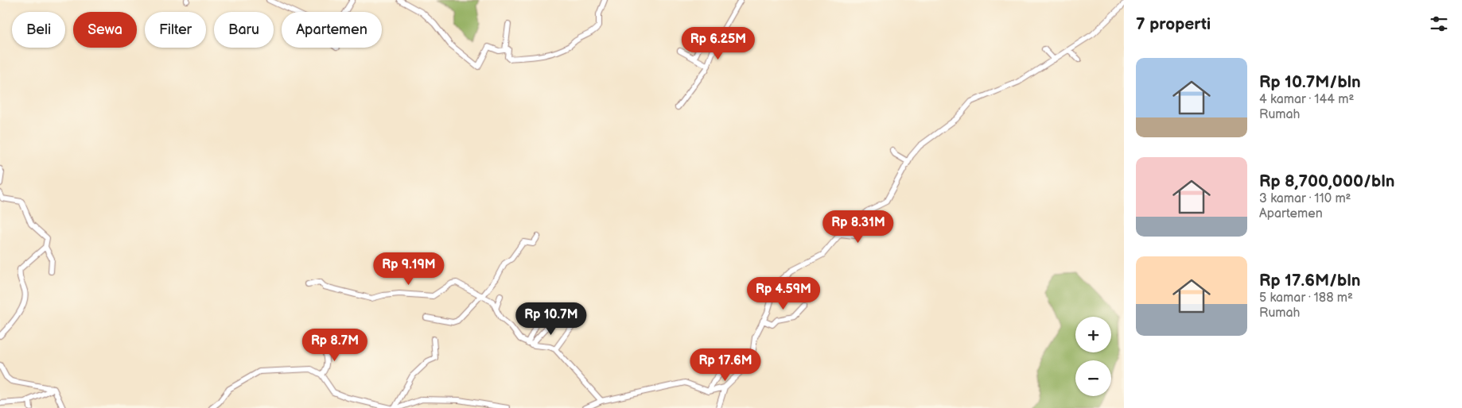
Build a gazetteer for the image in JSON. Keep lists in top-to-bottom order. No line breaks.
{"page":{"heading":"7 properti","chip":["Beli","Sewa","Filter","Baru","Apartemen"],"price":["Rp 6.25M","Rp 8.31M","Rp 9.19M","Rp 4.59M","Rp 10.7M","Rp 8.7M","Rp 17.6M"],"list":[{"name":"Rp 10.7M/bln","note":"4 kamar · 144 m² · Rumah"},{"name":"Rp 8,700,000/bln","note":"3 kamar · 110 m² · Apartemen"},{"name":"Rp 17.6M/bln","note":"5 kamar · 188 m² · Rumah"}],"map_buttons":["+","−"]}}
